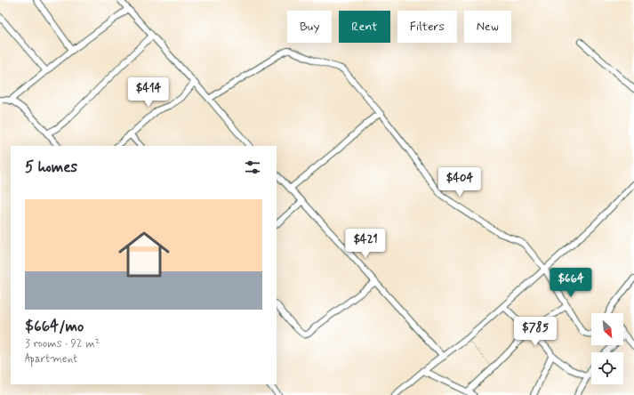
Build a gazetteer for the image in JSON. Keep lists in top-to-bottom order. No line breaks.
{"north":"bottom right","page":{"chip":["Buy","Rent","Filters","New"],"price":["$414","$404","$421","$664","$785"],"heading":"5 homes","list":[{"name":"$664/mo","note":"3 rooms · 92 m² · Apartment"}]}}
